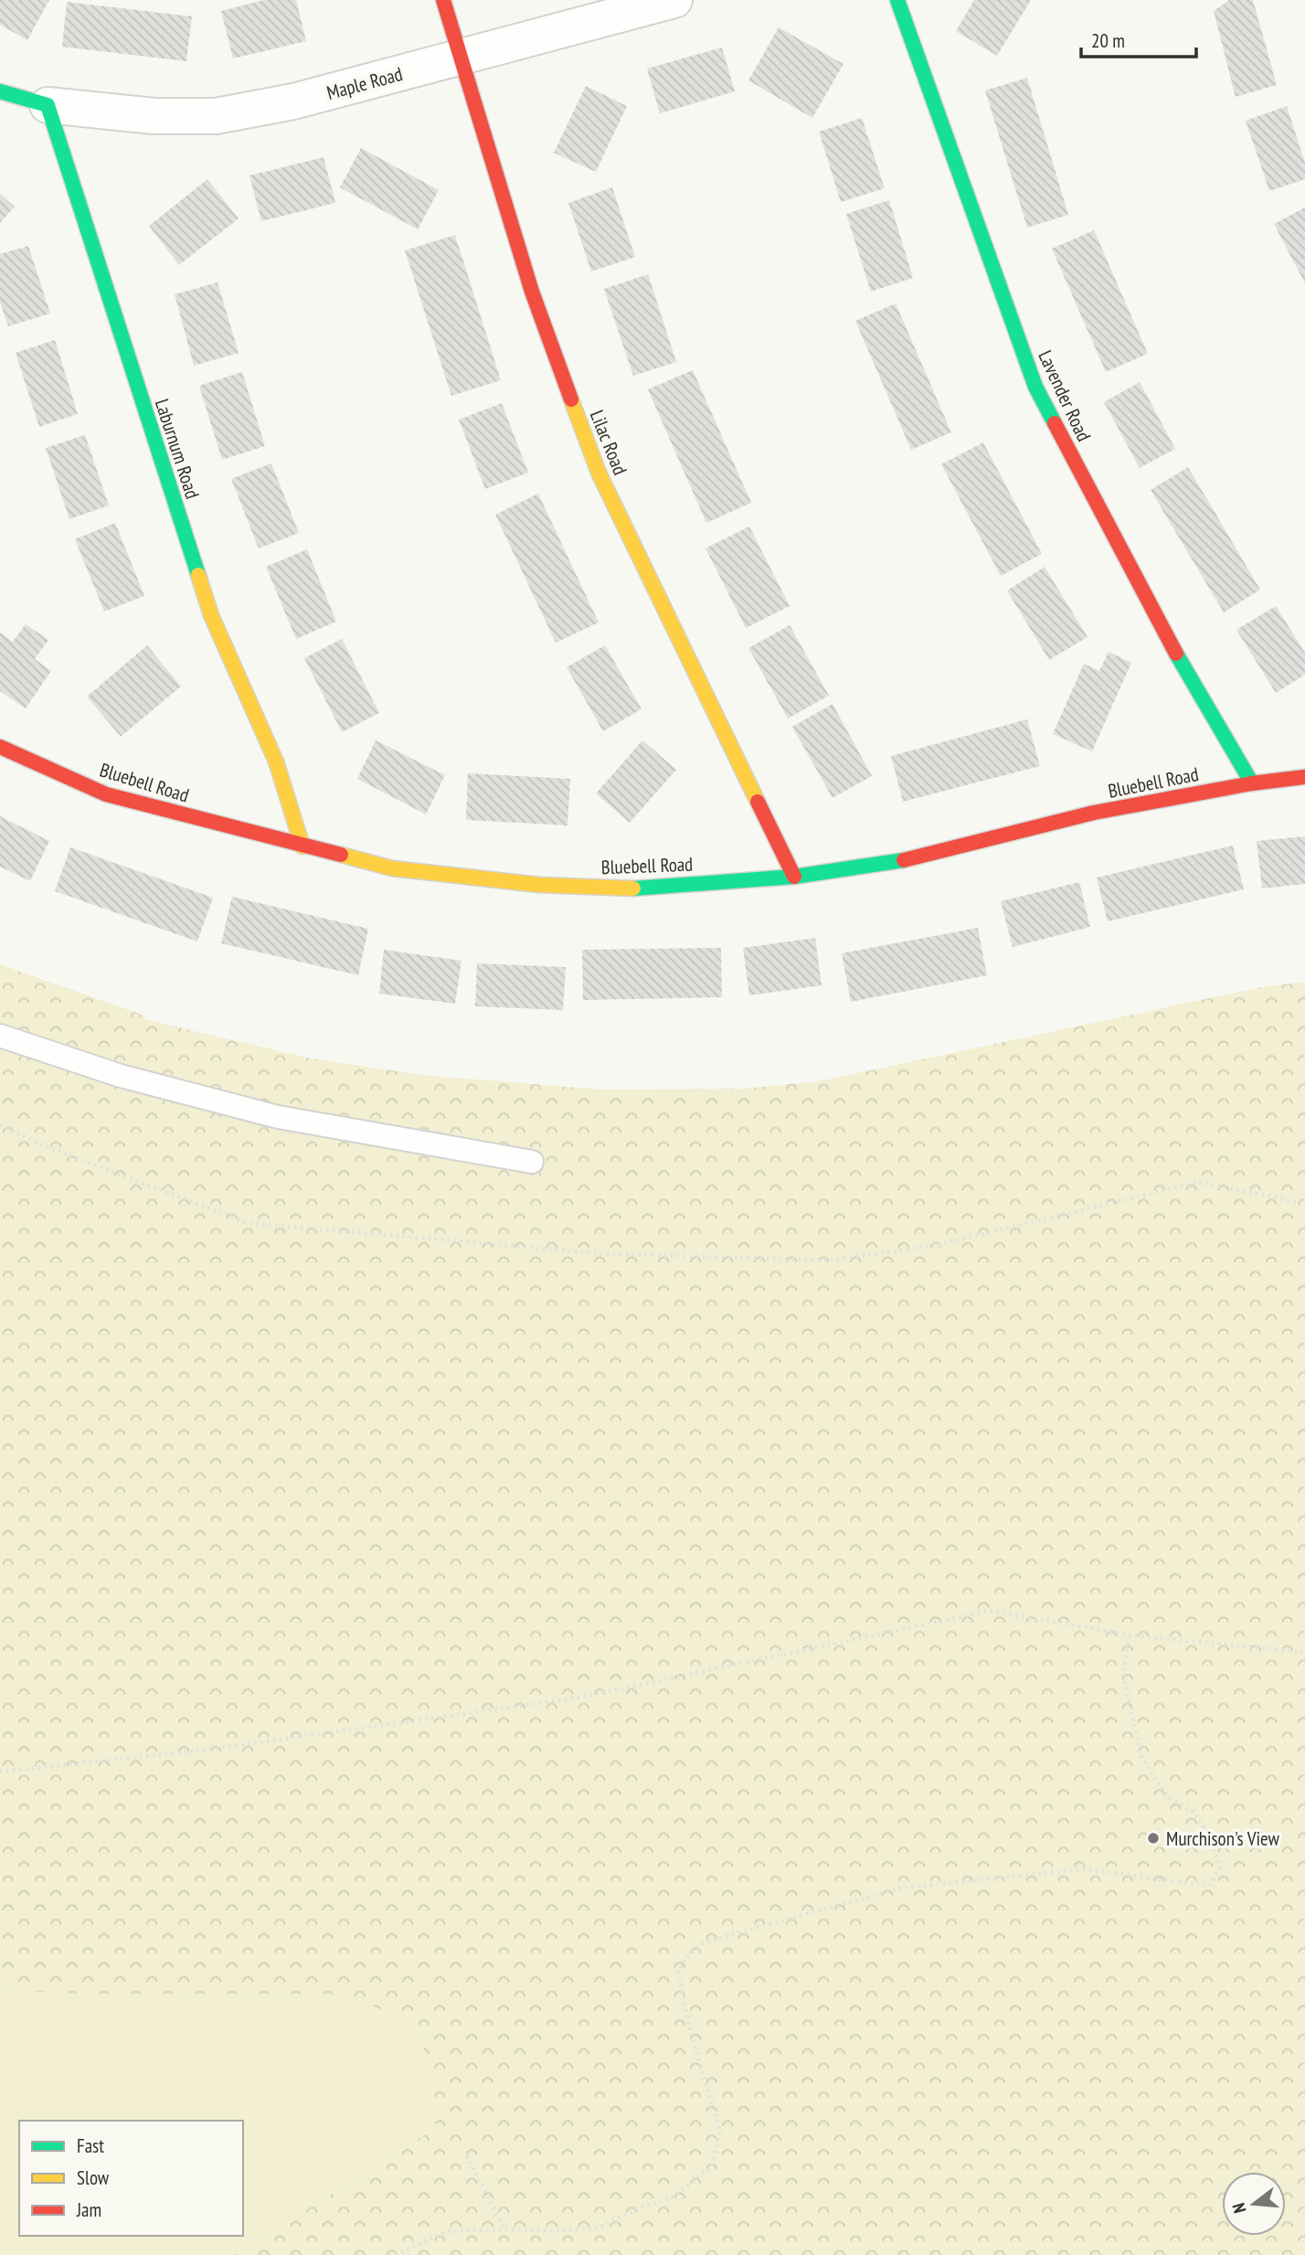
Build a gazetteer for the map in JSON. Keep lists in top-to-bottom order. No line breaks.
{"streets":{"street":["Maple Road","Lavender Road","Lilac Road","Laburnum Road","Bluebell Road"]},"crossings":[["Maple Road","Lilac Road"],["Maple Road","Laburnum Road"],["Lavender Road","Bluebell Road"],["Lilac Road","Bluebell Road"],["Laburnum Road","Bluebell Road"]],"places":["Murchison's View"],"legend":["Fast","Slow","Jam"],"scale_bar":"20 m","north":"left"}
